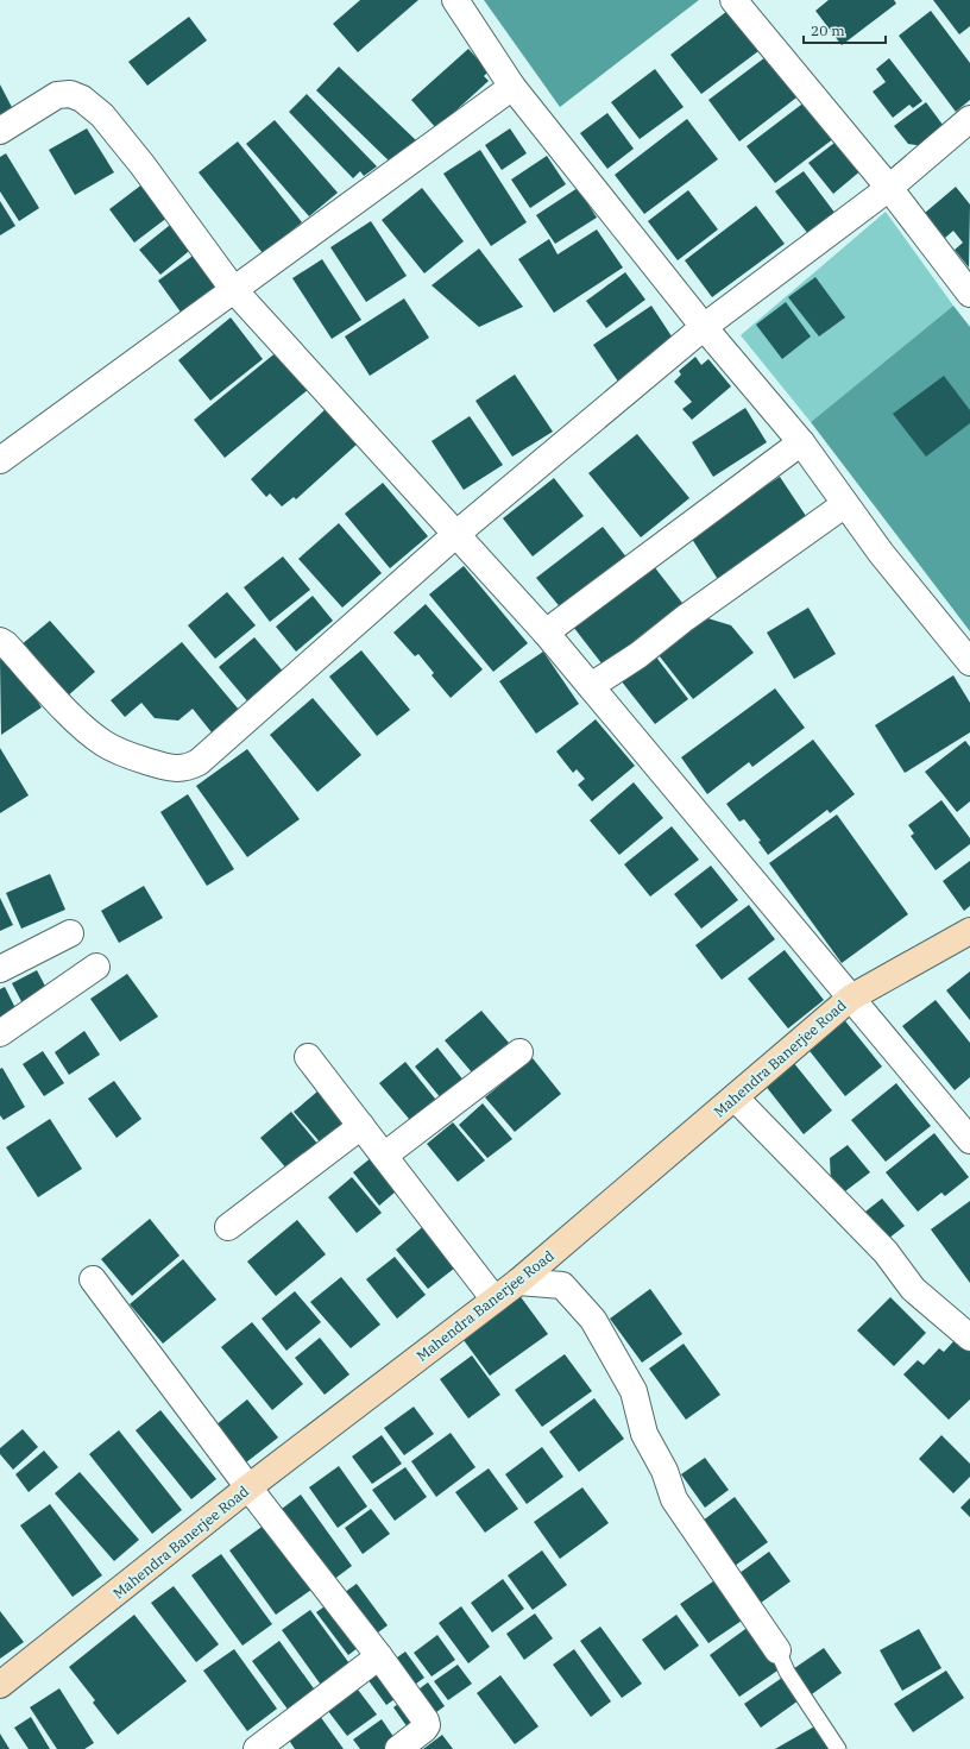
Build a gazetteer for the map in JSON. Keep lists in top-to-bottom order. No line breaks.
{"streets":{"street":["Mahendra Banerjee Road"]},"scale_bar":"20 m"}
